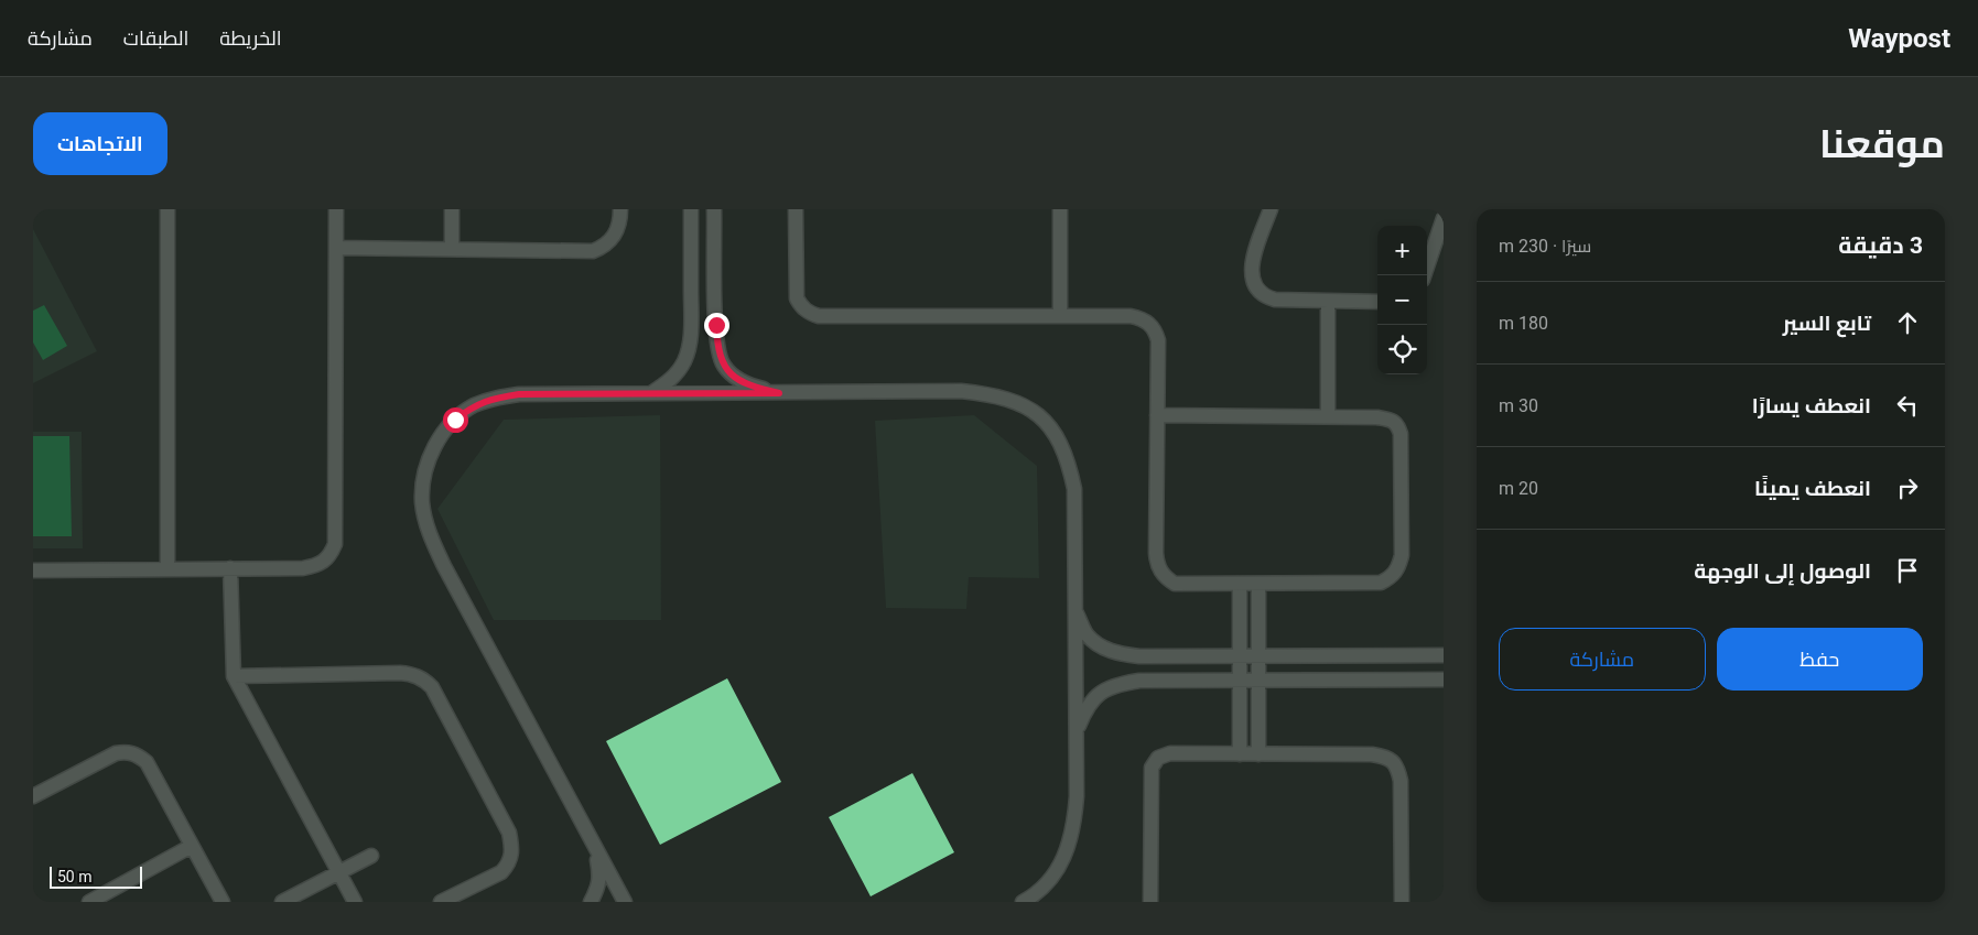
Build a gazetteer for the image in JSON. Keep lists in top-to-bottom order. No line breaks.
{"scale_bar":"50 m","page":{"header":"Waypost","nav":["الخريطة","الطبقات","مشاركة"],"title":"موقعنا","buttons":["الاتجاهات",["حفظ","مشاركة"]],"heading":["3 دقيقة","سيرًا · 230 m"],"map_buttons":["+","−"],"list":[["تابع السير","180 m"],["انعطف يسارًا","30 m"],["انعطف يمينًا","20 m"],"الوصول إلى الوجهة"],"scale":"50 m"}}
